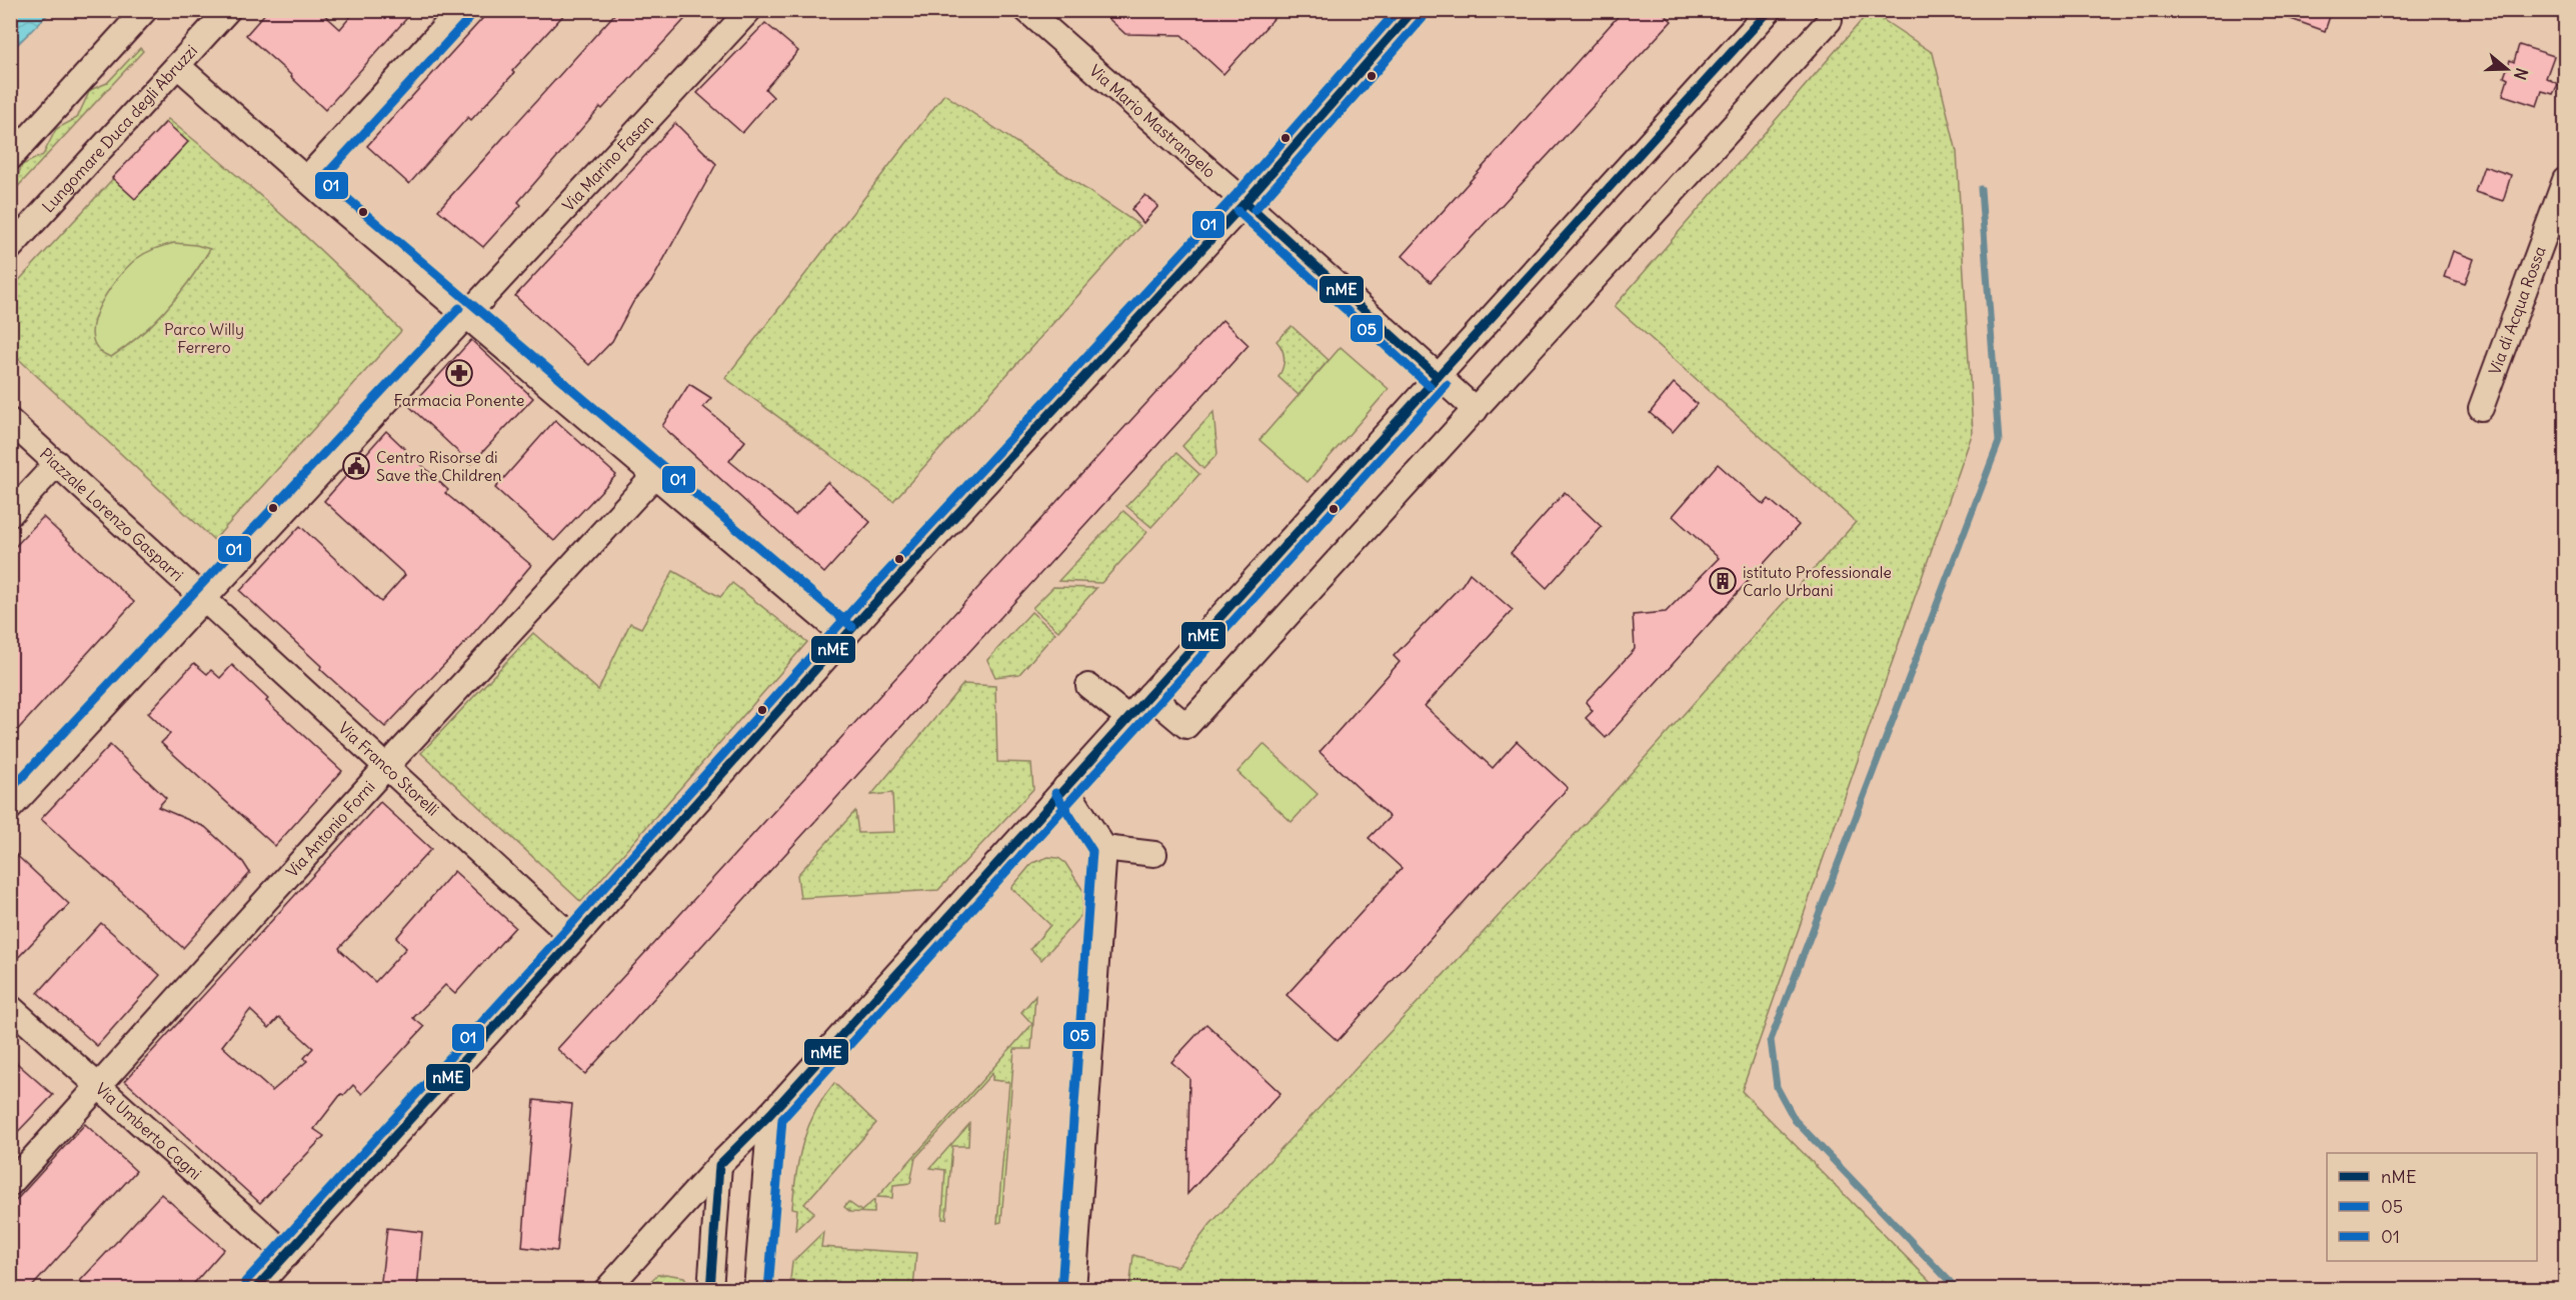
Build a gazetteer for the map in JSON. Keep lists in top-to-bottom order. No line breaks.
{"streets":{"street":["Via Mario Mastrangelo","Lungomare Duca degli Abruzzi","Via Marino Fasan","Via di Acqua Rossa","Piazzale Lorenzo Gasparri","Via Franco Storelli","Via Antonio Forni","Via Umberto Cagni"]},"crossings":[["Piazzale Lorenzo Gasparri","Via Franco Storelli"],["Via Franco Storelli","Via Antonio Forni"],["Via Antonio Forni","Via Umberto Cagni"]],"parks":["Parco Willy Ferrero"],"places":{"pharmacy":["Farmacia Ponente"],"public building":["Centro Risorse di Save the Children"],"building":["istituto Professionale Carlo Urbani"]},"lines":["transit line nME","transit line 01","transit line 05"],"legend":["nME","05","01"],"north":"right"}
